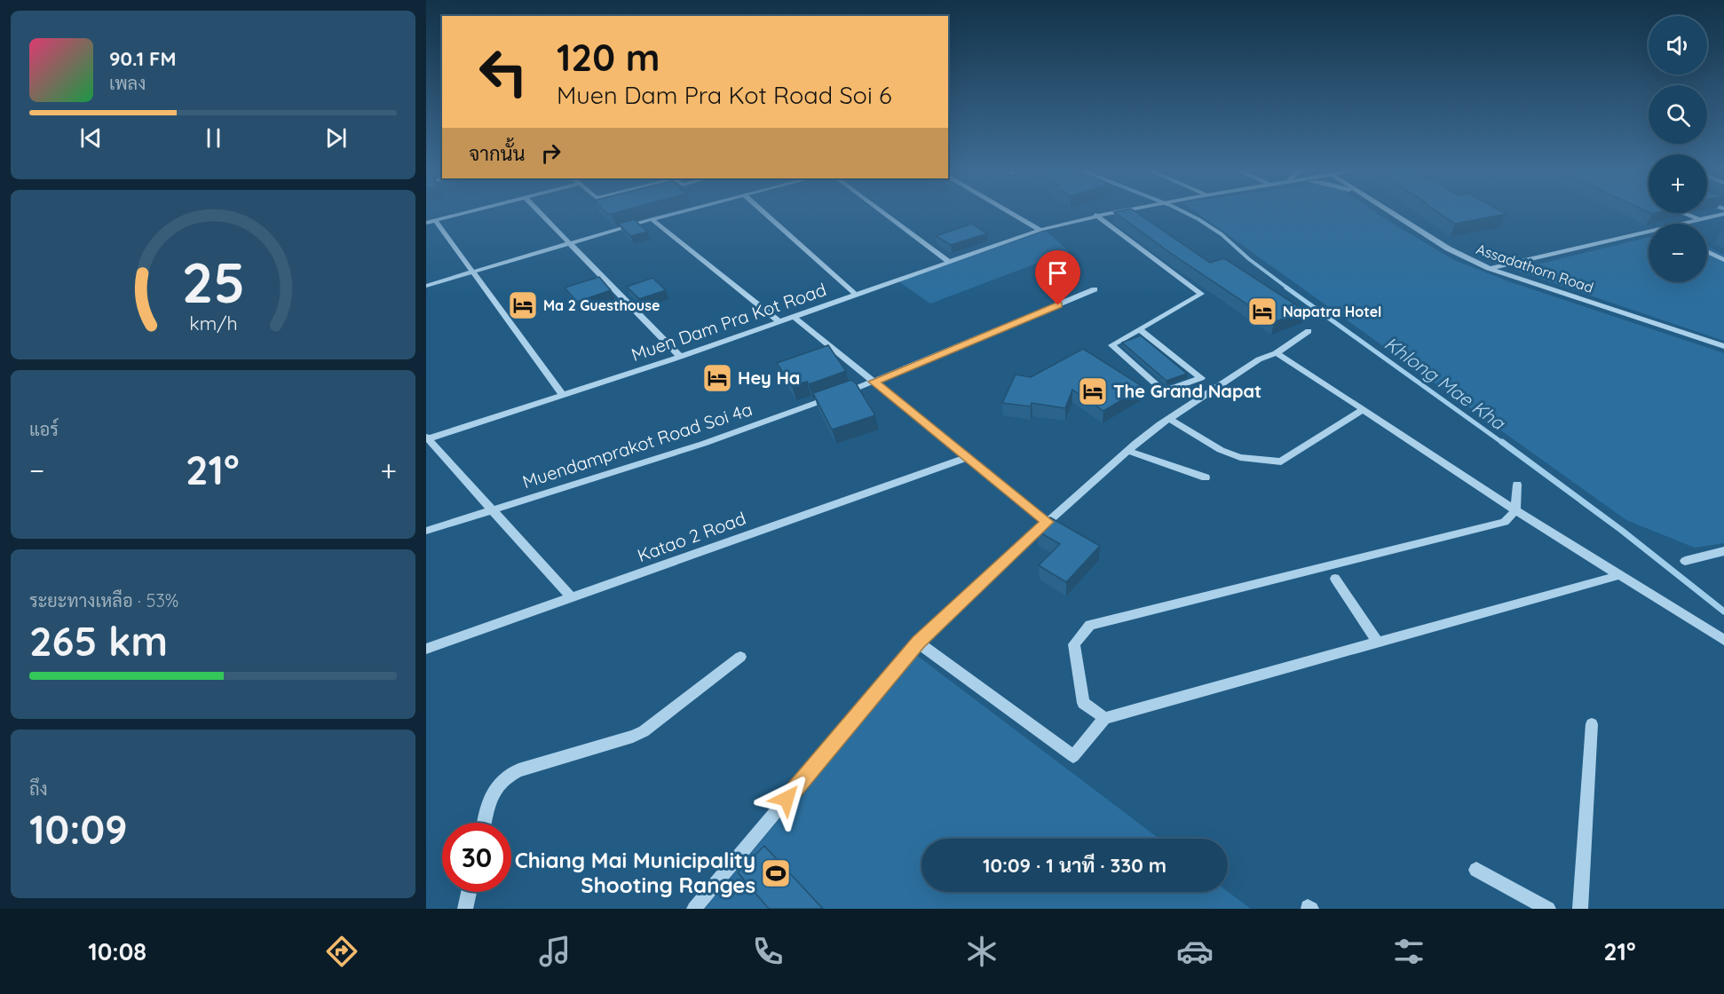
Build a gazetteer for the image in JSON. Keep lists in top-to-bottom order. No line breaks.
{"streets":{"street":["Assadathorn Road","Muen Dam Pra Kot Road","Muendamprakot Road Soi 4a","Katao 2 Road"]},"water":["Khlong Mae Kha"],"places":{"hotel":["Ma 2 Guesthouse","Napatra Hotel","Hey Ha","The Grand Napat"],"sports":["Chiang Mai Municipality Shooting Ranges"]},"page":{"map_buttons":["+","−"],"turn":["120 m","Muen Dam Pra Kot Road Soi 6"],"song":["90.1 FM","เพลง"],"then":"จากนั้น","tile":["แอร์",["ระยะทางเหลือ · 53%","265 km"],["ถึง","10:09"]],"heat":["−","21°","+"],"limit":"30","trip":"10:09 · 1 นาที · 330 m","tabs":["10:08","21°"],"gauge":["25","km/h"]}}
